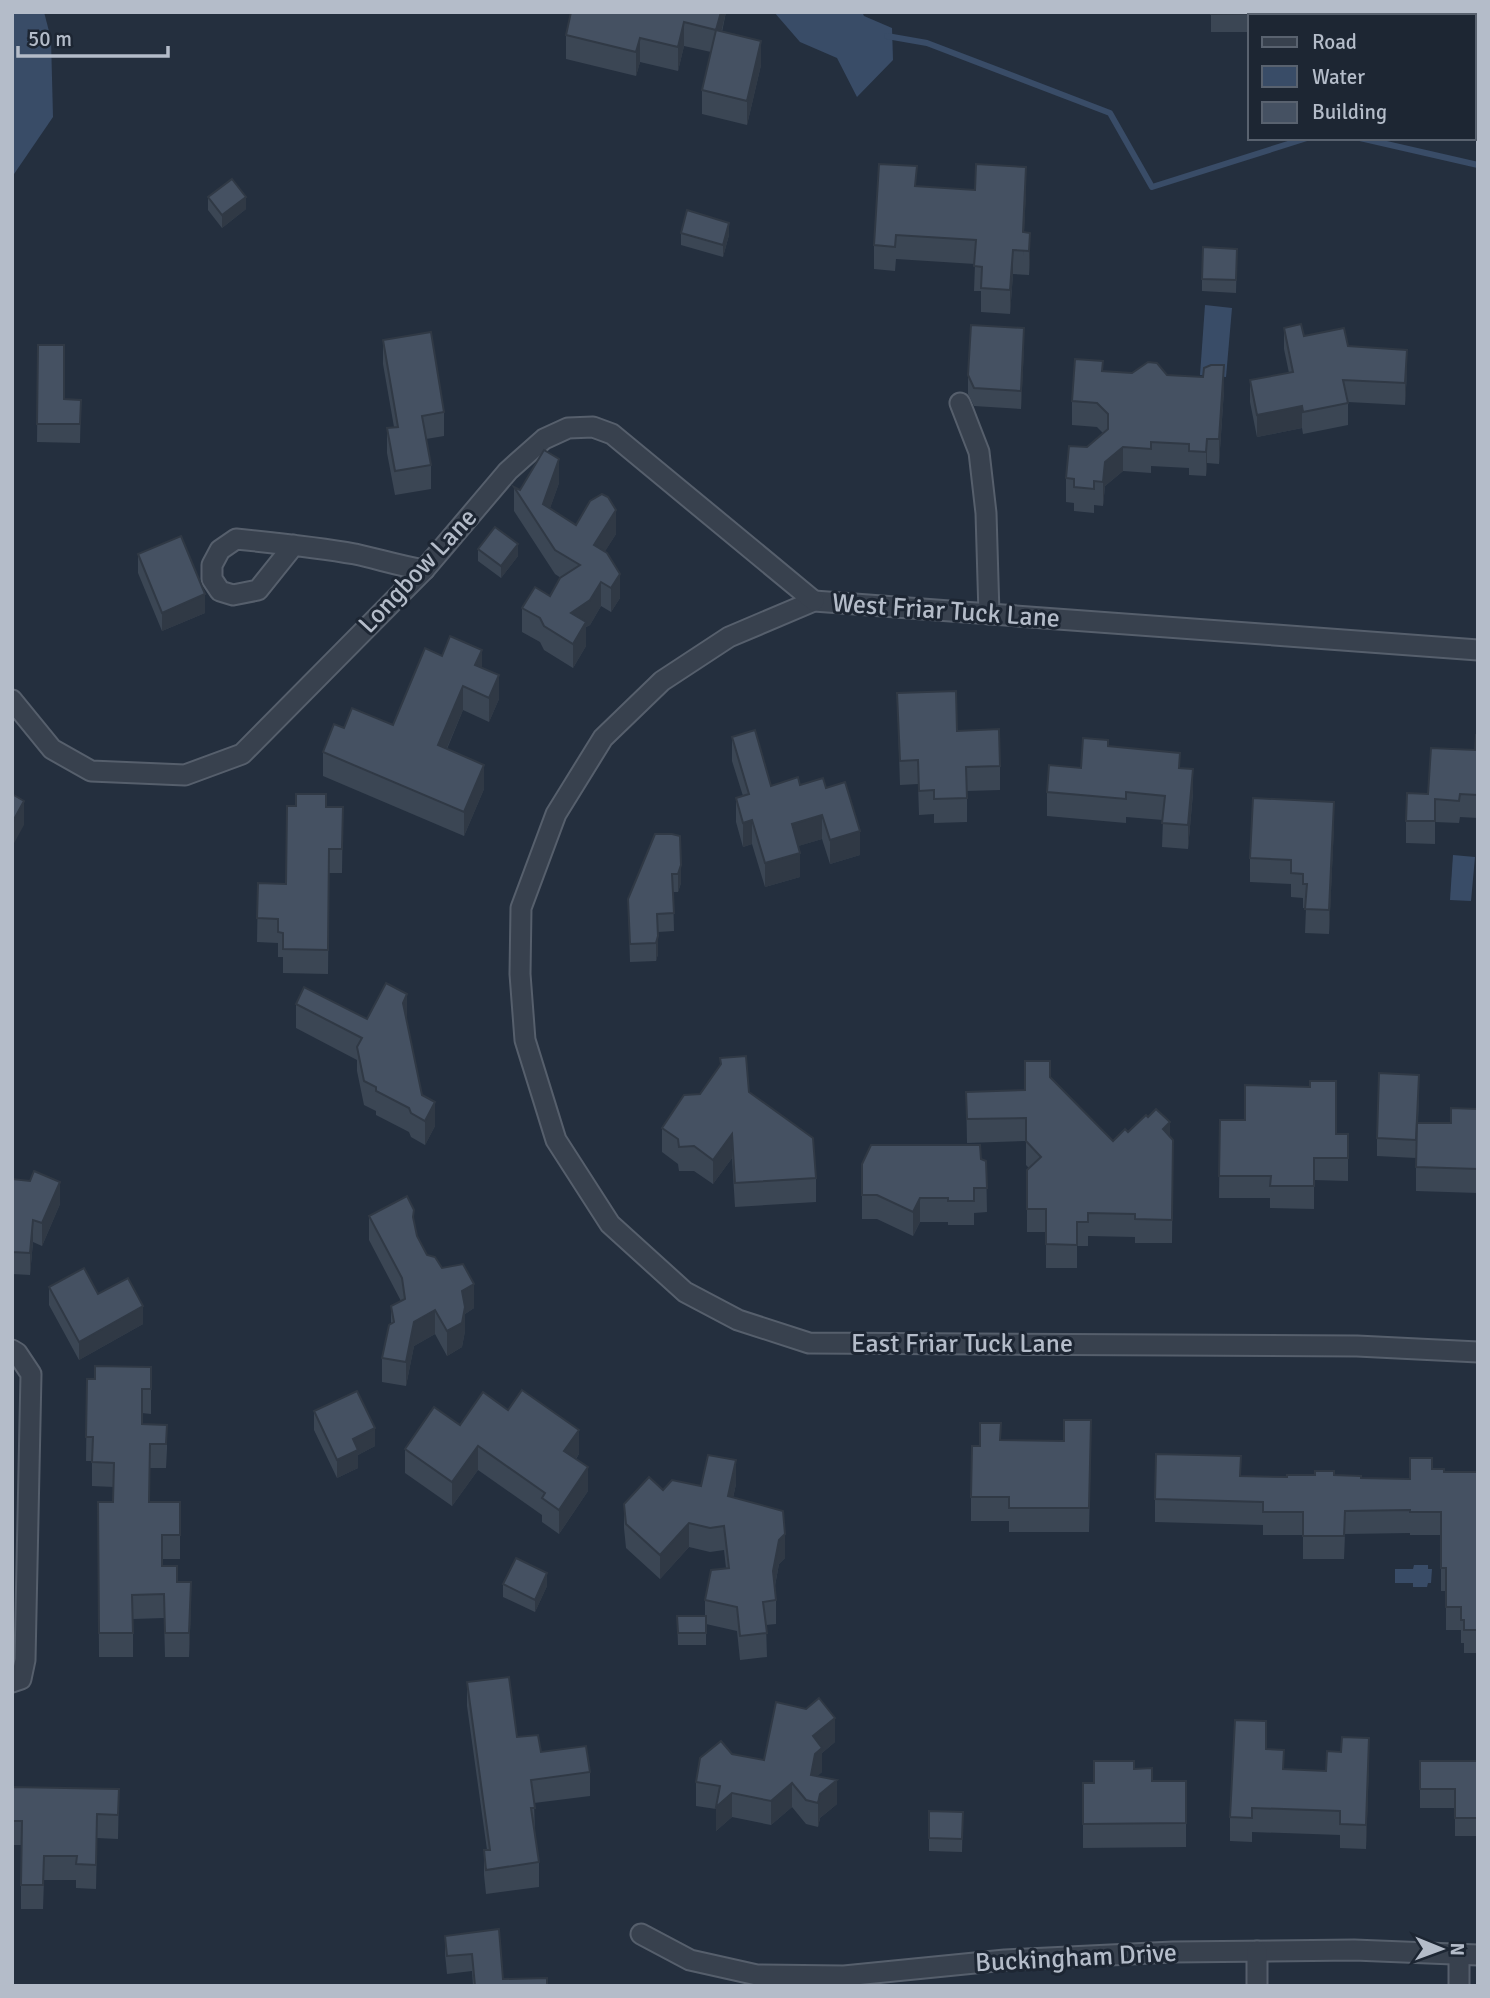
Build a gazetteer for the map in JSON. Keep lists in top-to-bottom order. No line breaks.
{"streets":{"street":["Longbow Lane","West Friar Tuck Lane","East Friar Tuck Lane","Buckingham Drive"]},"crossings":[["Longbow Lane","West Friar Tuck Lane"],["West Friar Tuck Lane","East Friar Tuck Lane"]],"legend":["Road","Water","Building"],"scale_bar":"50 m","north":"right"}
